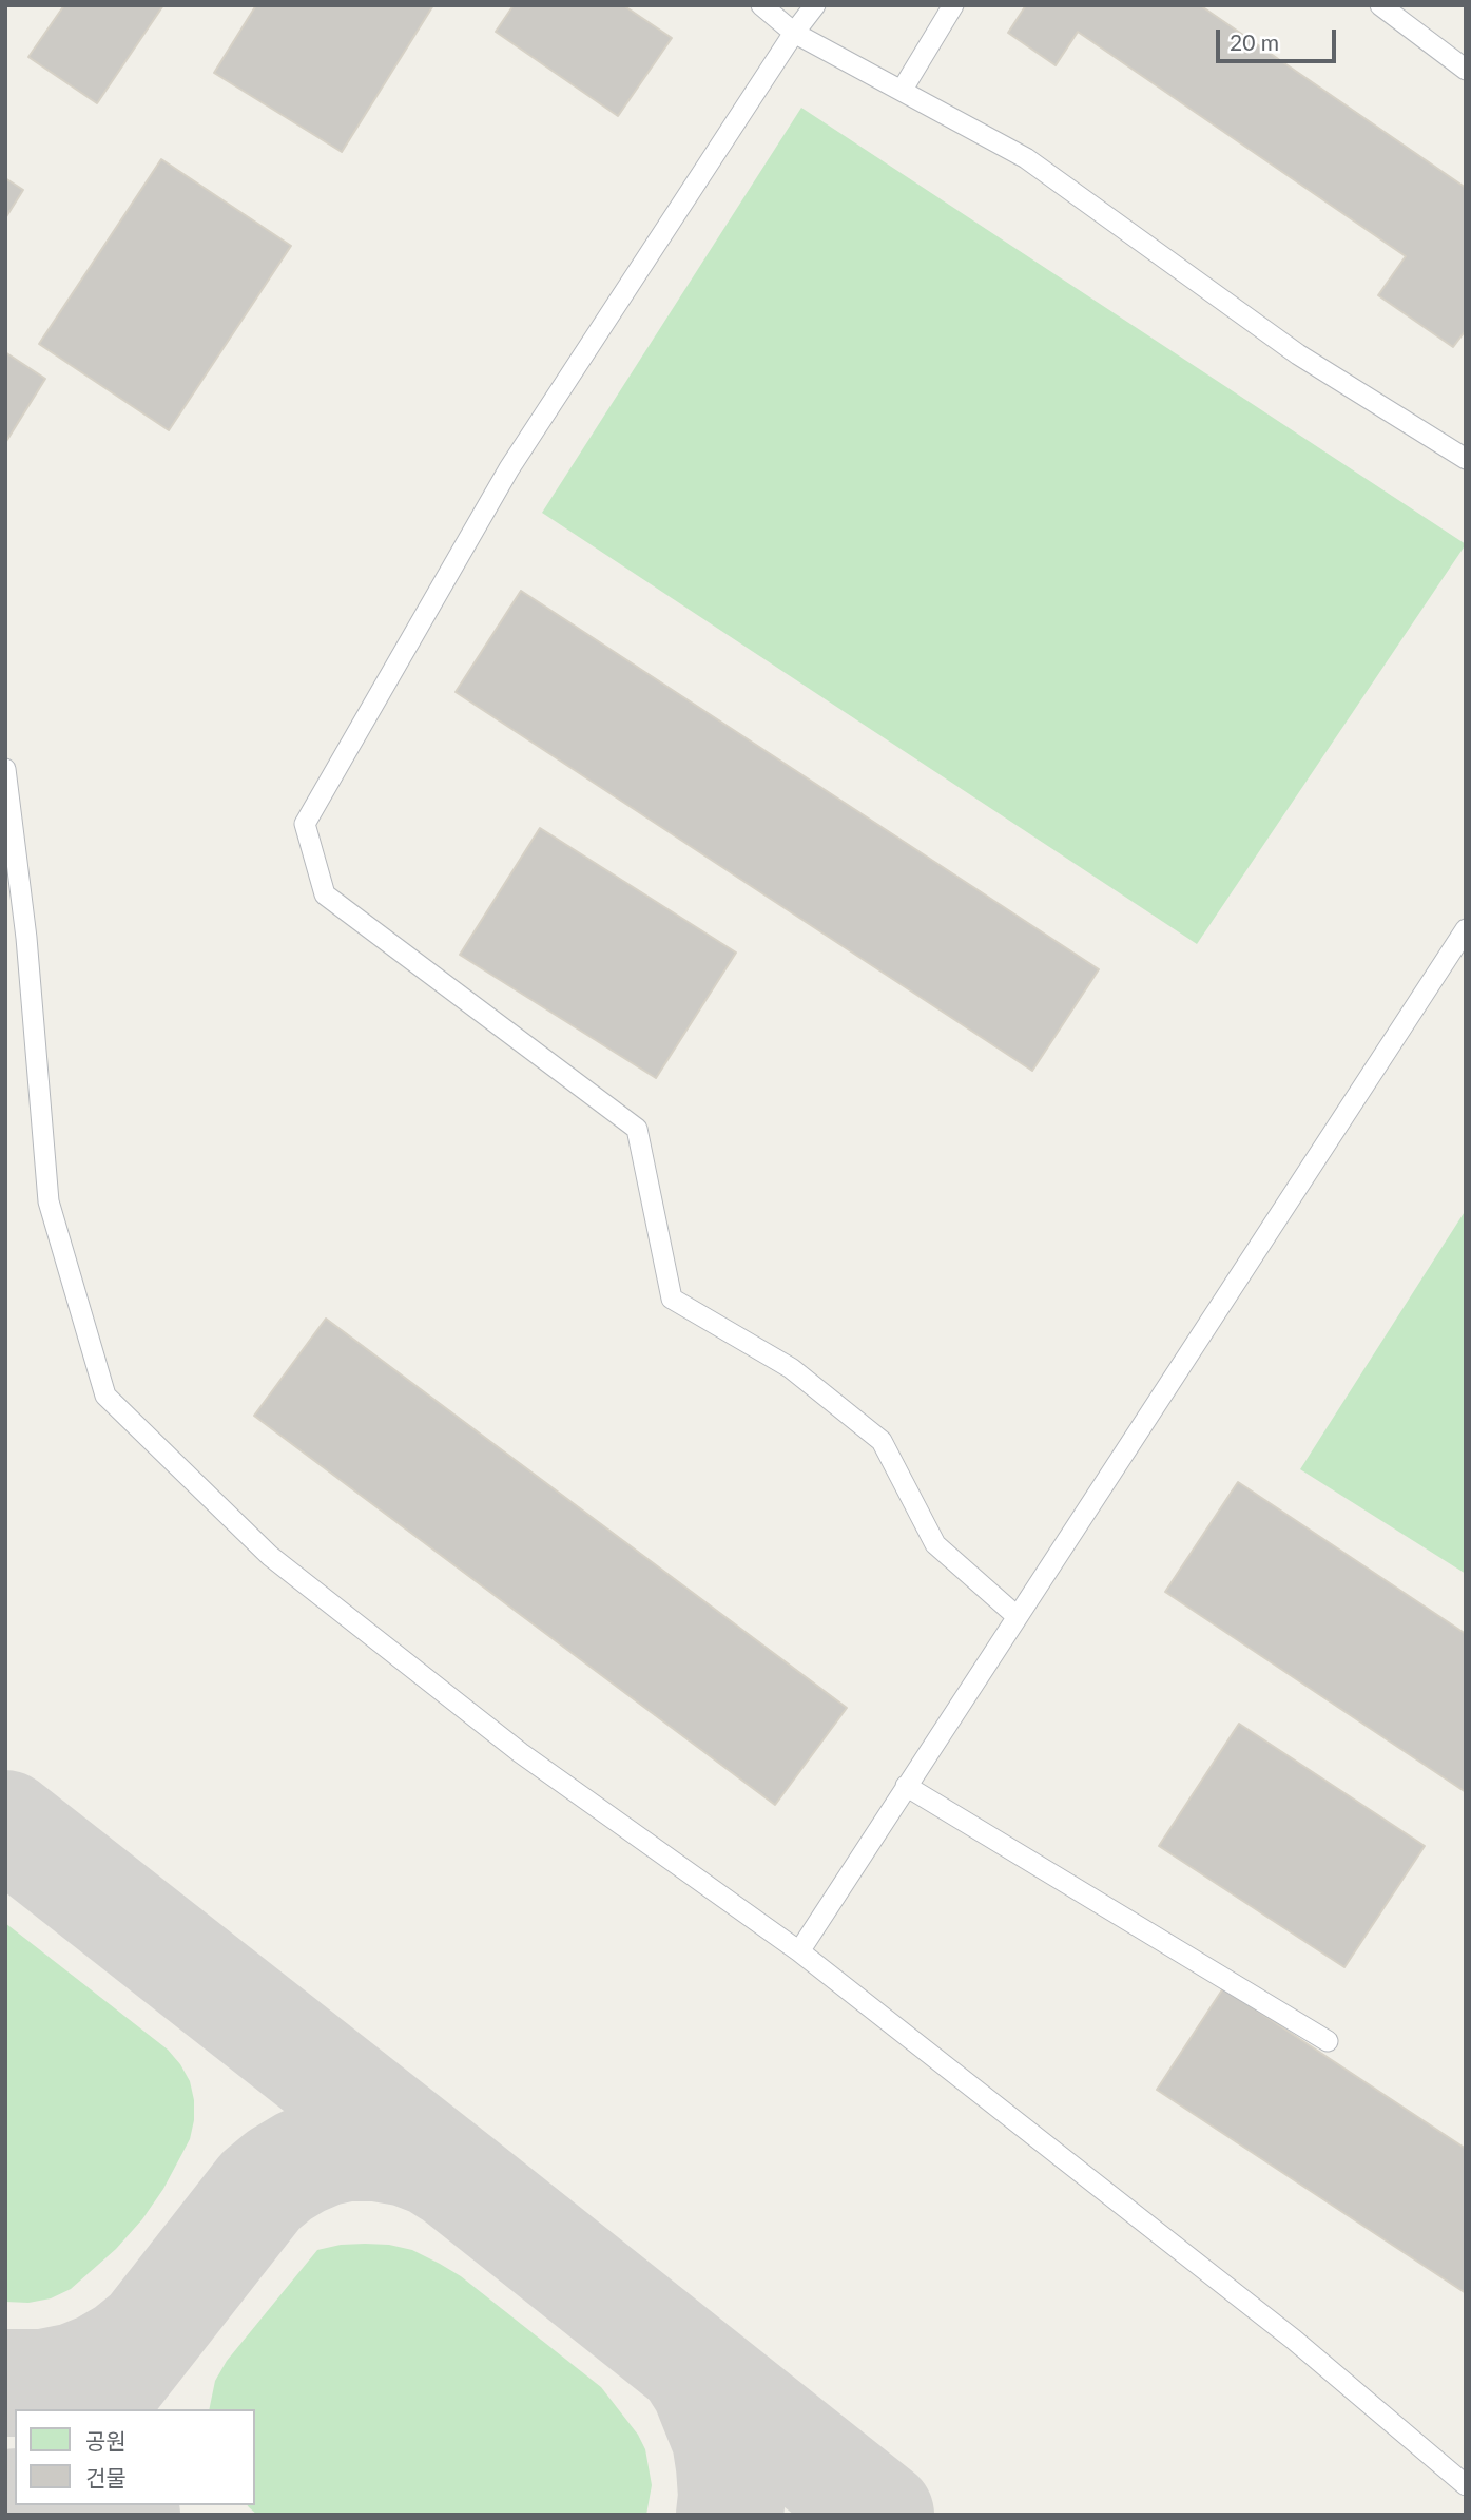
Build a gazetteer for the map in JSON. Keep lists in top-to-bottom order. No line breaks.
{"legend":["공원","건물"],"scale_bar":"20 m"}
